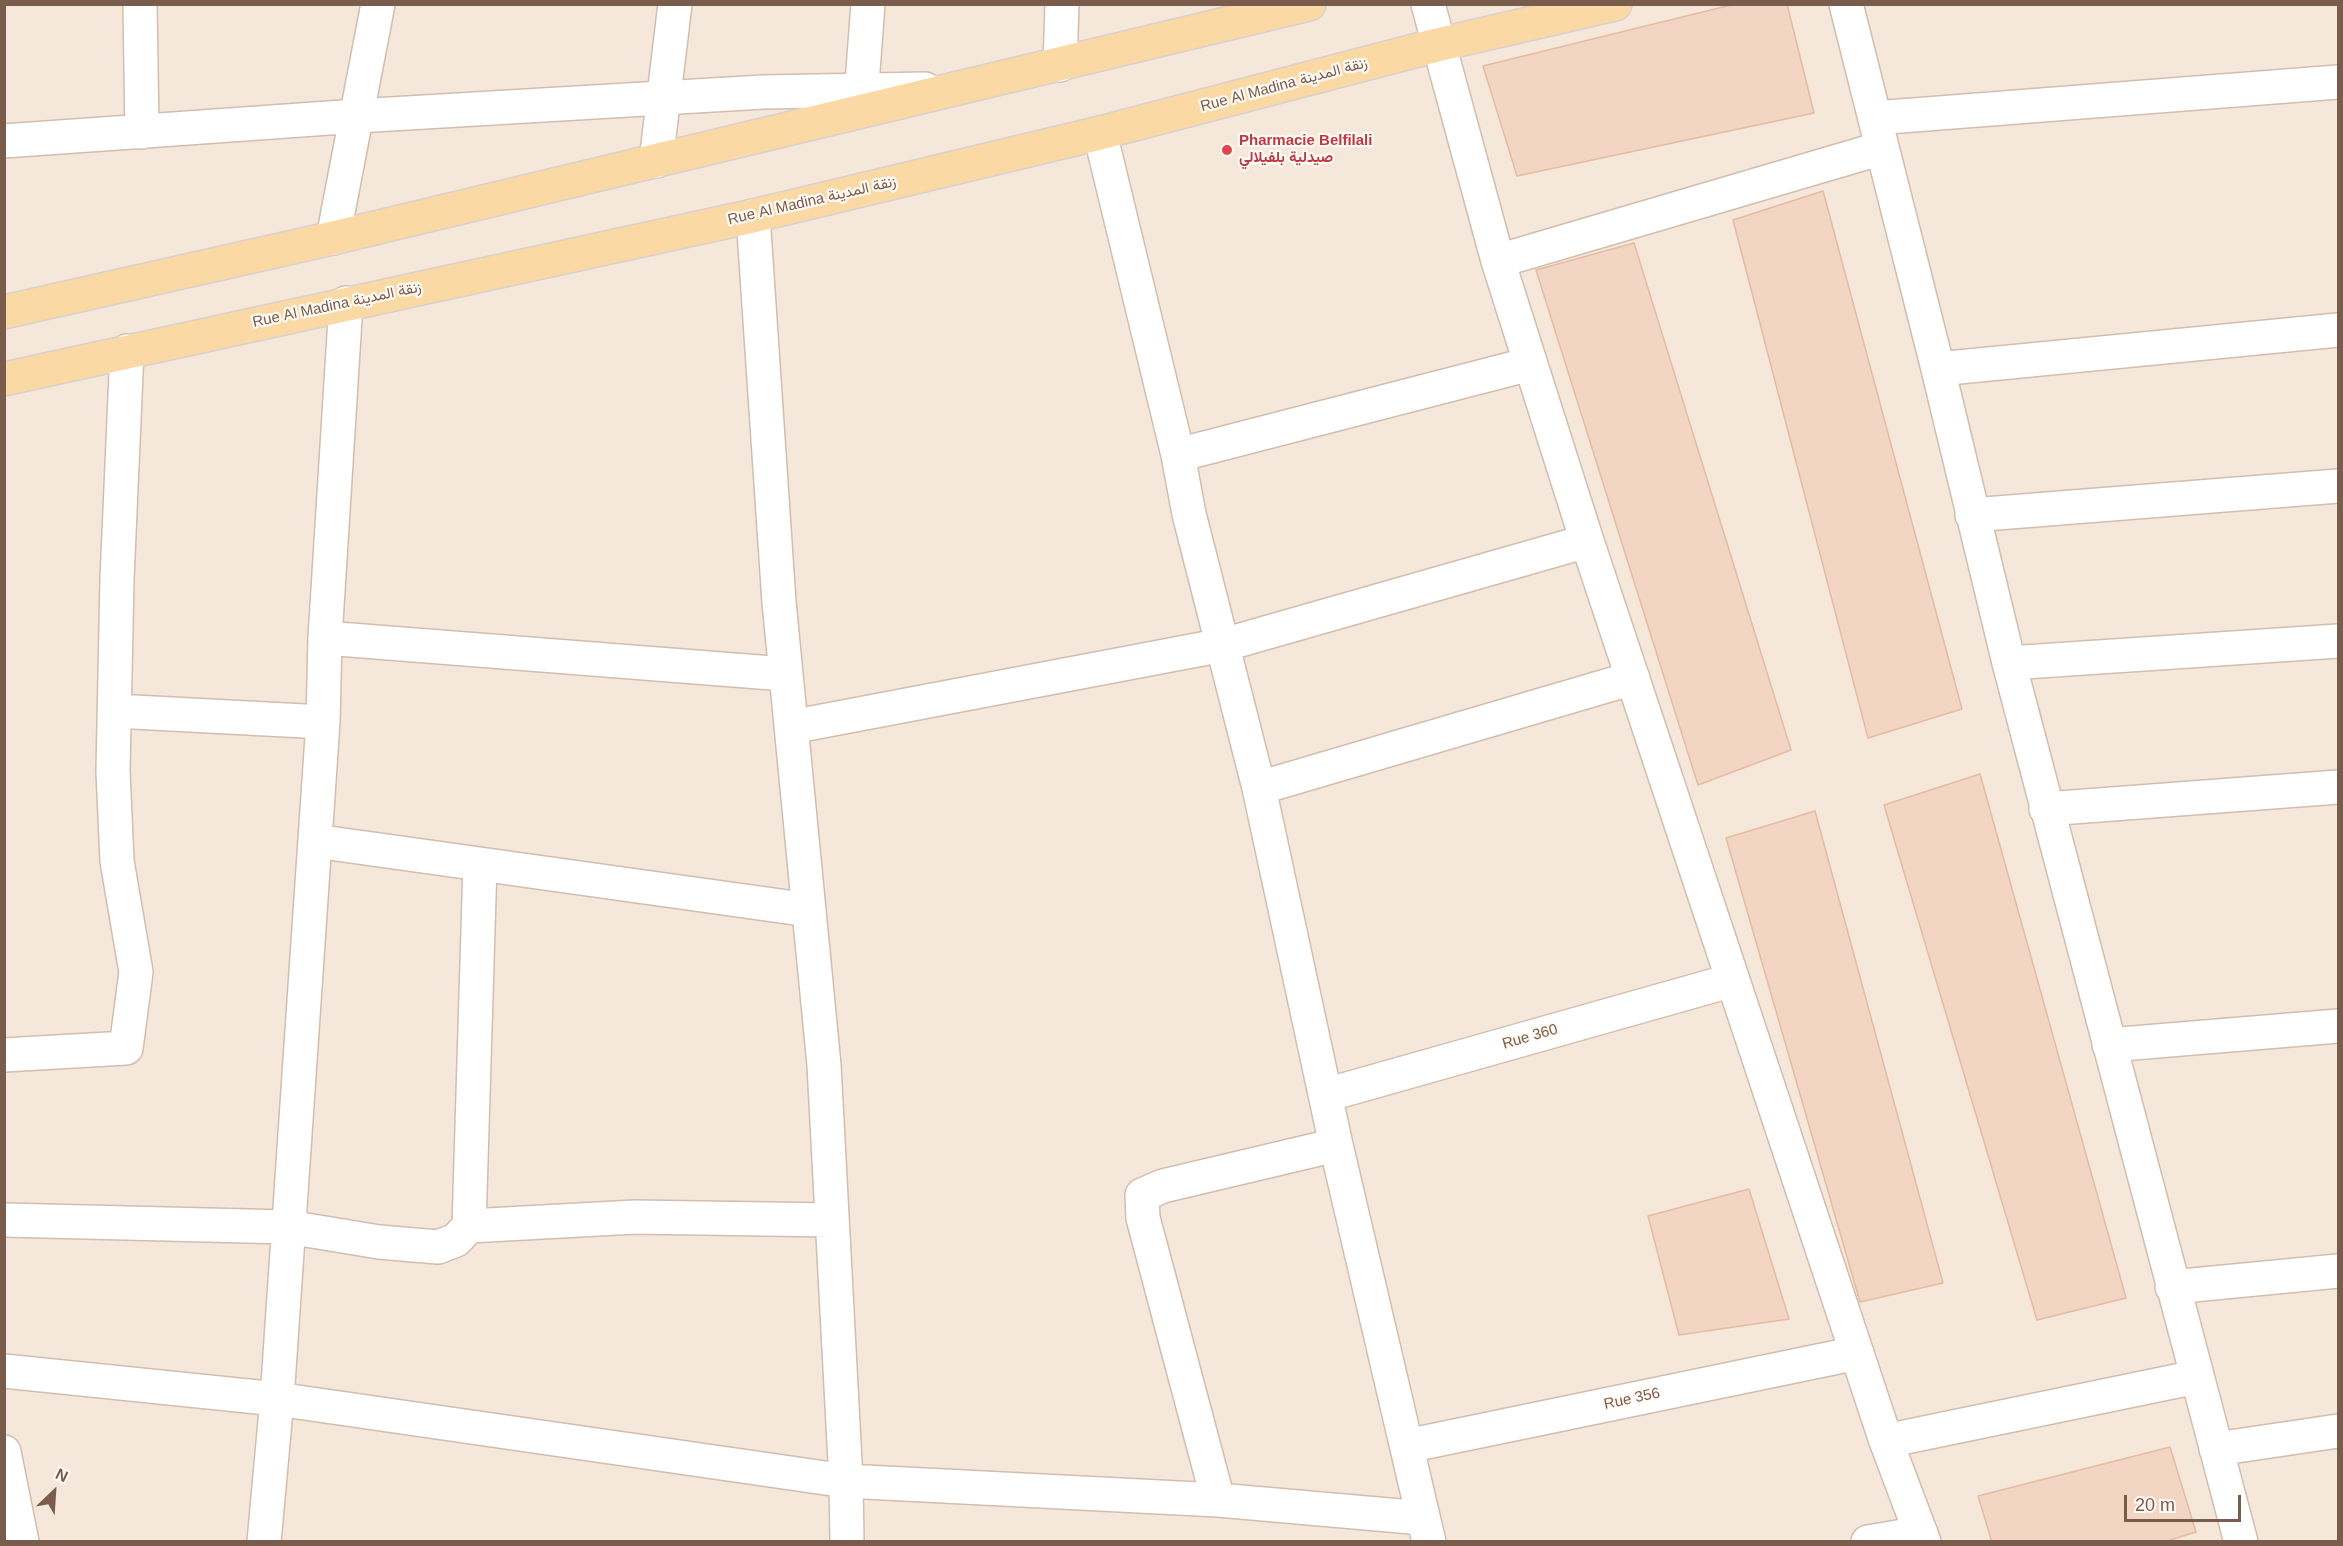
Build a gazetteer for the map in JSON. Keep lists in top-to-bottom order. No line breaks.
{"streets":{"main road":["Rue Al Madina زنقة المدينة"],"street":["Rue 360","Rue 356"]},"places":["Pharmacie Belfilali صيدلية بلفيلالي"],"scale_bar":"20 m","north":"top right"}
